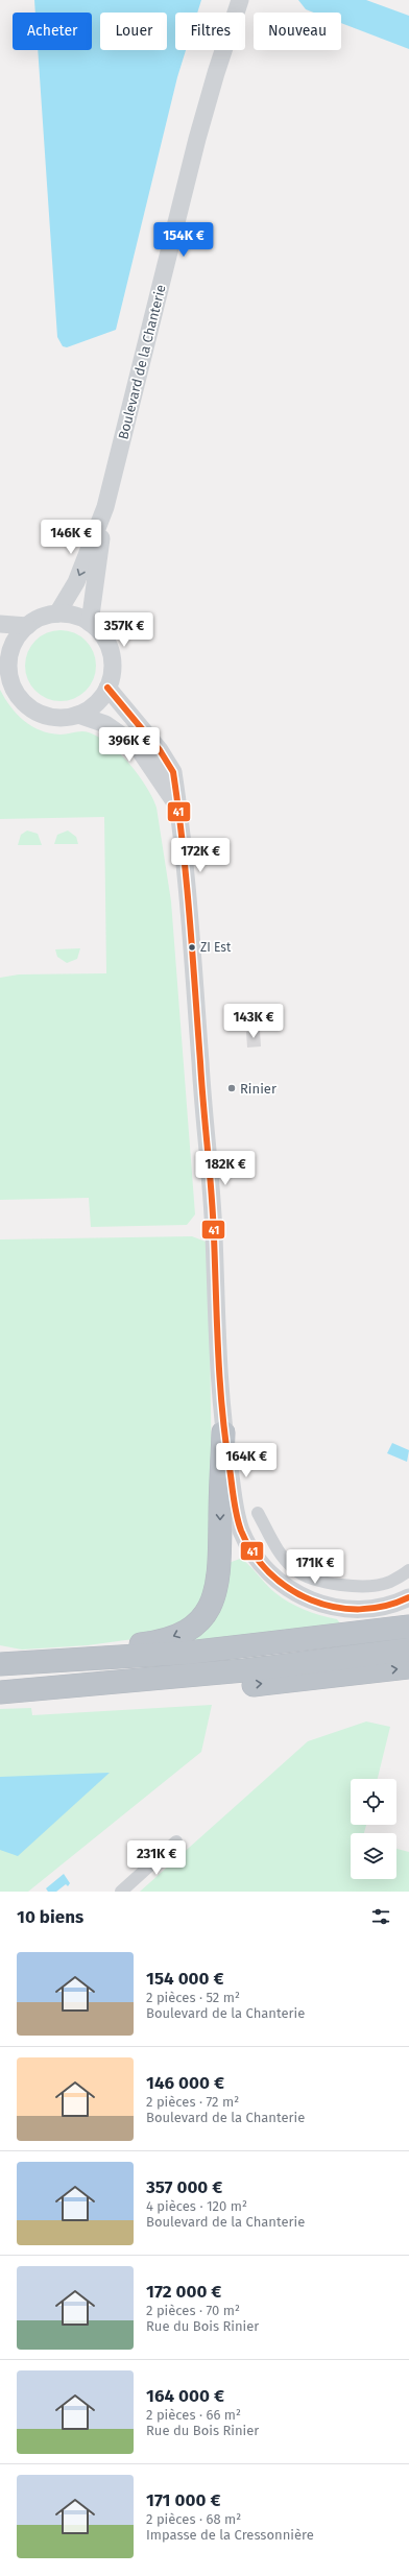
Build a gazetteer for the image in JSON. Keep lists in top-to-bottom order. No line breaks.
{"streets":{"street":["Boulevard de la Chanterie"]},"places":["ZI Est","Rinier"],"lines":["transit line 41"],"page":{"chip":["Acheter","Louer","Filtres","Nouveau"],"price":["154K €","146K €","357K €","396K €","172K €","143K €","182K €","164K €","171K €","231K €"],"heading":"10 biens","list":[{"name":"154 000 €","note":"2 pièces · 52 m² · Boulevard de la Chanterie"},{"name":"146 000 €","note":"2 pièces · 72 m² · Boulevard de la Chanterie"},{"name":"357 000 €","note":"4 pièces · 120 m² · Boulevard de la Chanterie"},{"name":"172 000 €","note":"2 pièces · 70 m² · Rue du Bois Rinier"},{"name":"164 000 €","note":"2 pièces · 66 m² · Rue du Bois Rinier"},{"name":"171 000 €","note":"2 pièces · 68 m² · Impasse de la Cressonnière"}]}}
